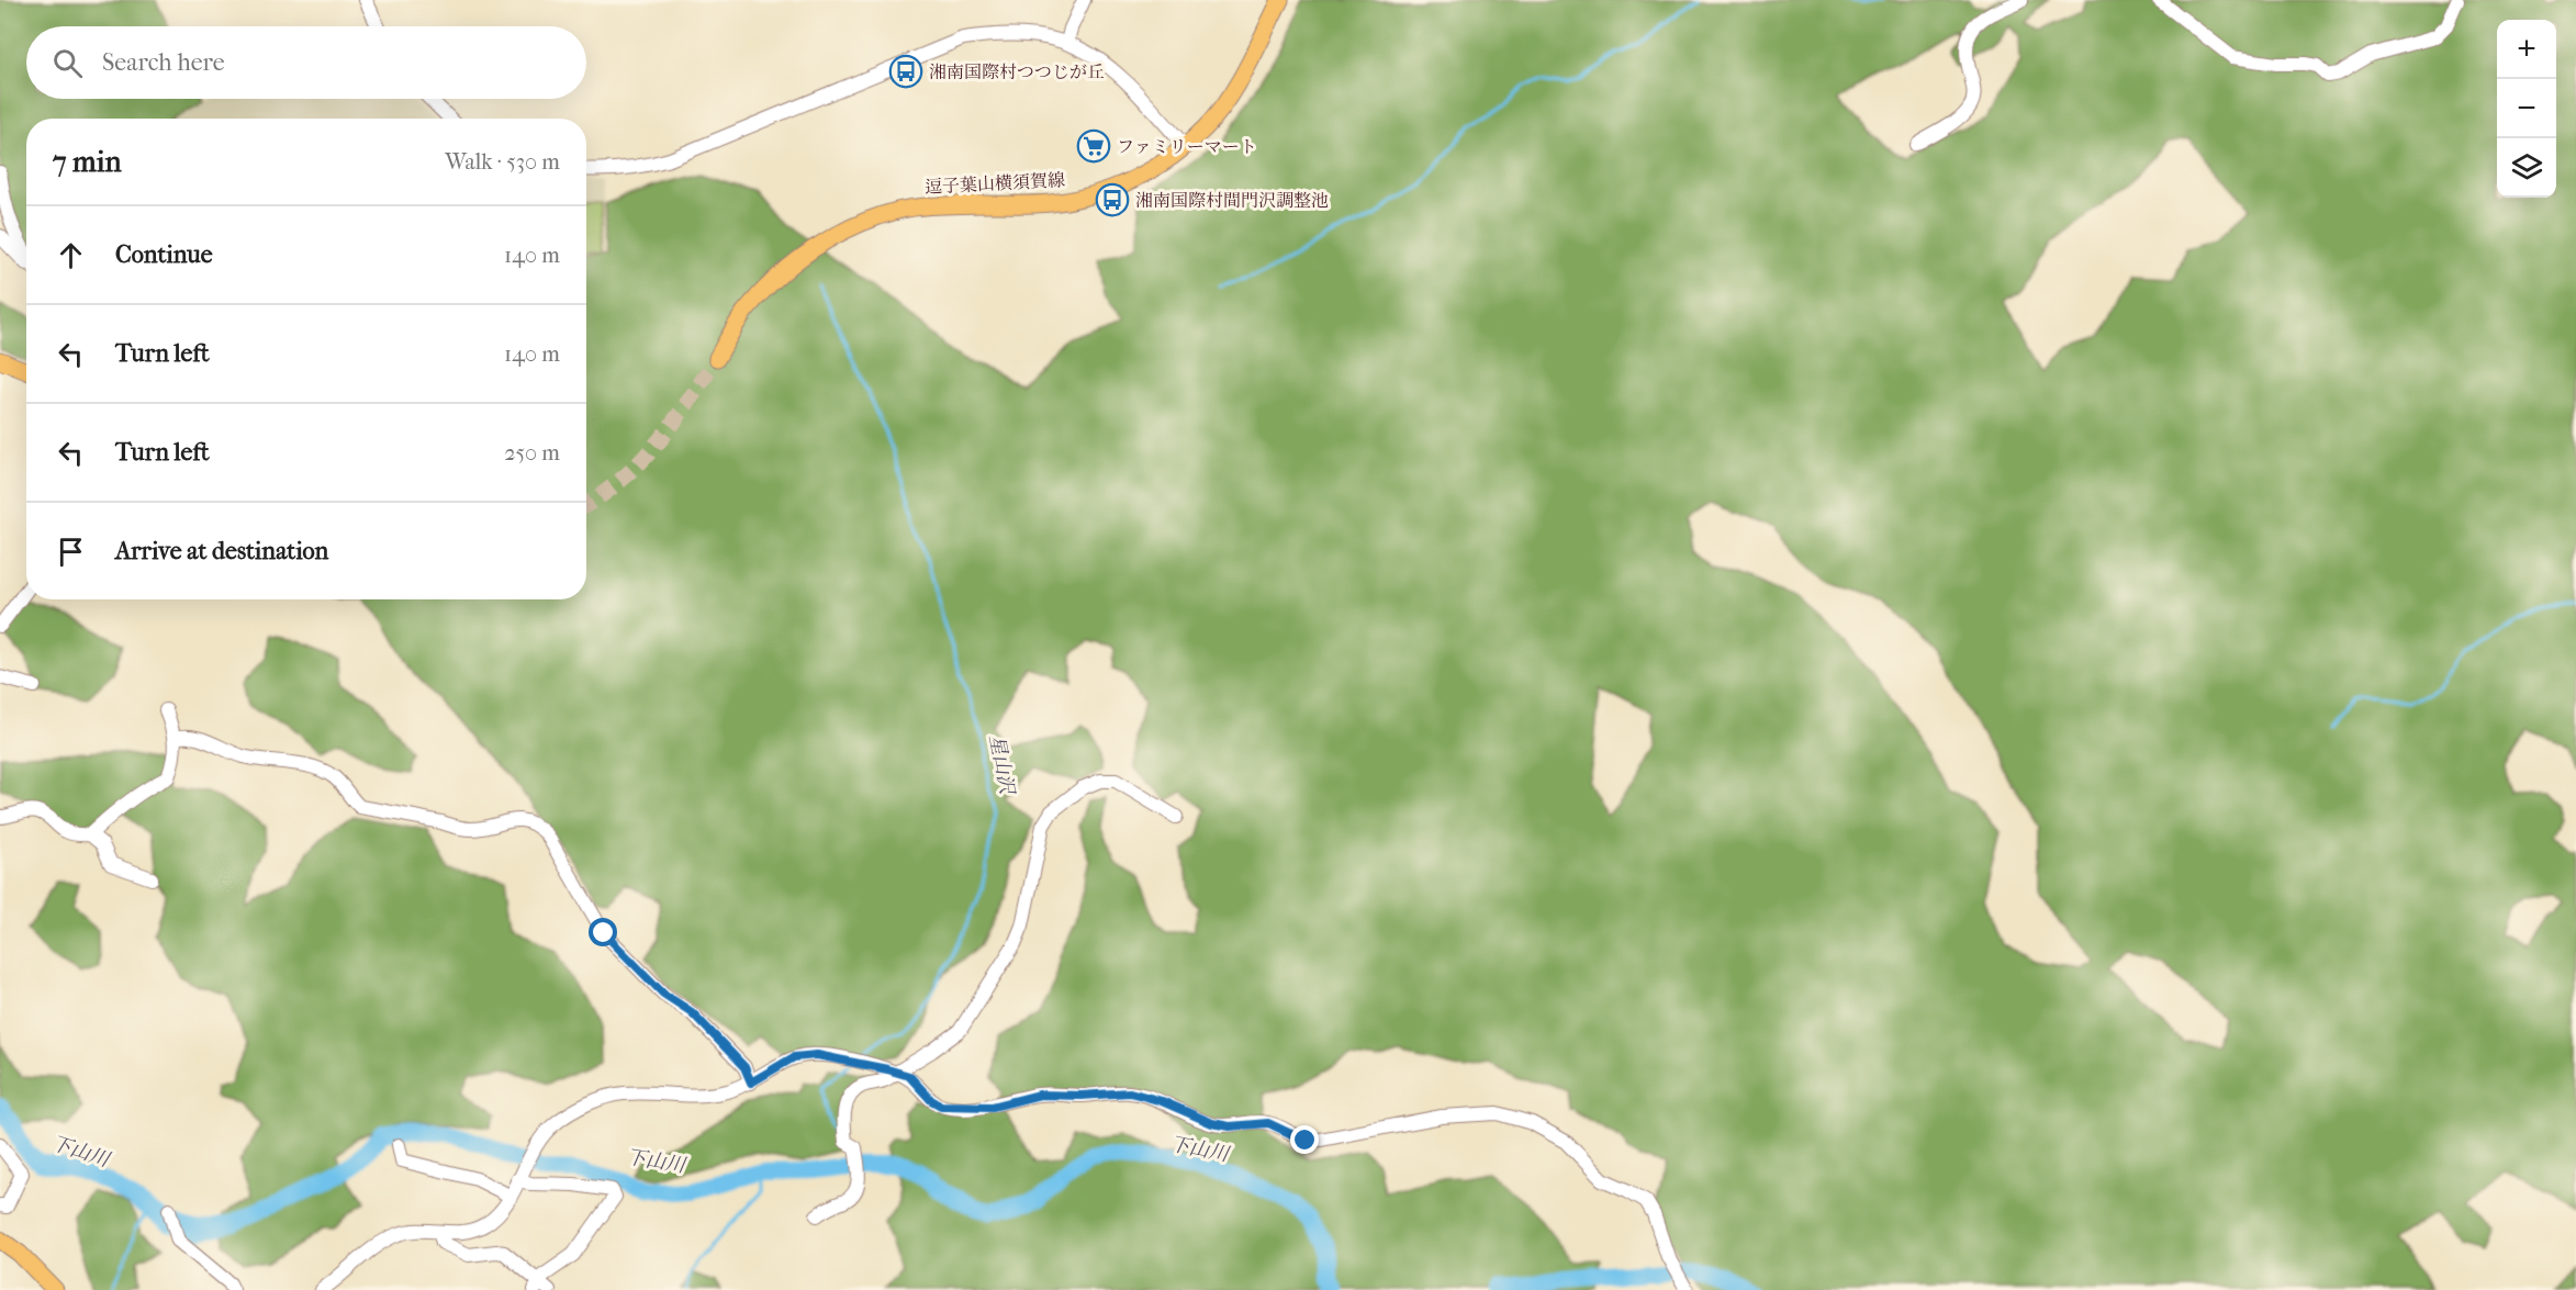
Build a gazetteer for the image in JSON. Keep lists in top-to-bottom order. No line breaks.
{"streets":{"main road":["逗子葉山横須賀線"]},"water":["星山沢","下山川"],"places":{"bus stop":["湘南国際村つつじが丘","湘南国際村間門沢調整池"],"supermarket":["ファミリーマート"]},"page":{"map_buttons":["+","−"],"search":"Search here","heading":["7 min","Walk · 530 m"],"list":[["Continue","140 m"],["Turn left","140 m"],["Turn left","250 m"],"Arrive at destination"]}}
